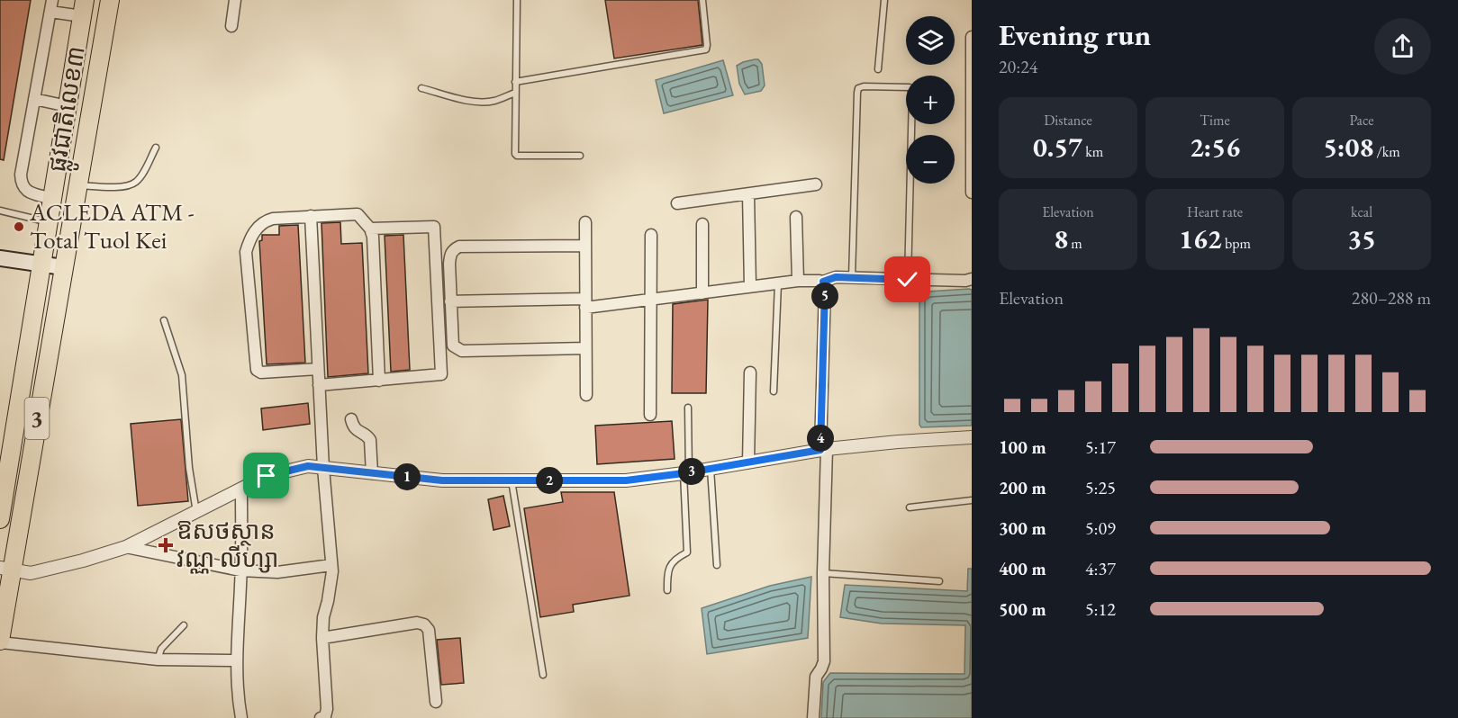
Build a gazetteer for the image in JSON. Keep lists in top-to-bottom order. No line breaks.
{"streets":{"highway":["ផ្លូវជាតិលេខ៣","3"]},"places":{"other":["ACLEDA ATM - Total Tuol Kei"],"health":["ឱសថស្ថាន វណ្ណ លីហ្សា"]},"page":{"heading":["Evening run","20:24"],"map_buttons":["+","−"],"stats":[["Distance","0.57 km"],["Time","2:56"],["Pace","5:08 /km"],["Elevation","8 m"],["Heart rate","162 bpm"],["kcal","35"]],"chart":["Elevation","280–288 m"],"pins":["5","4","3","1","2"],"list":[{"name":"100 m","note":"5:17"},{"name":"200 m","note":"5:25"},{"name":"300 m","note":"5:09"},{"name":"400 m","note":"4:37"},{"name":"500 m","note":"5:12"}]}}
